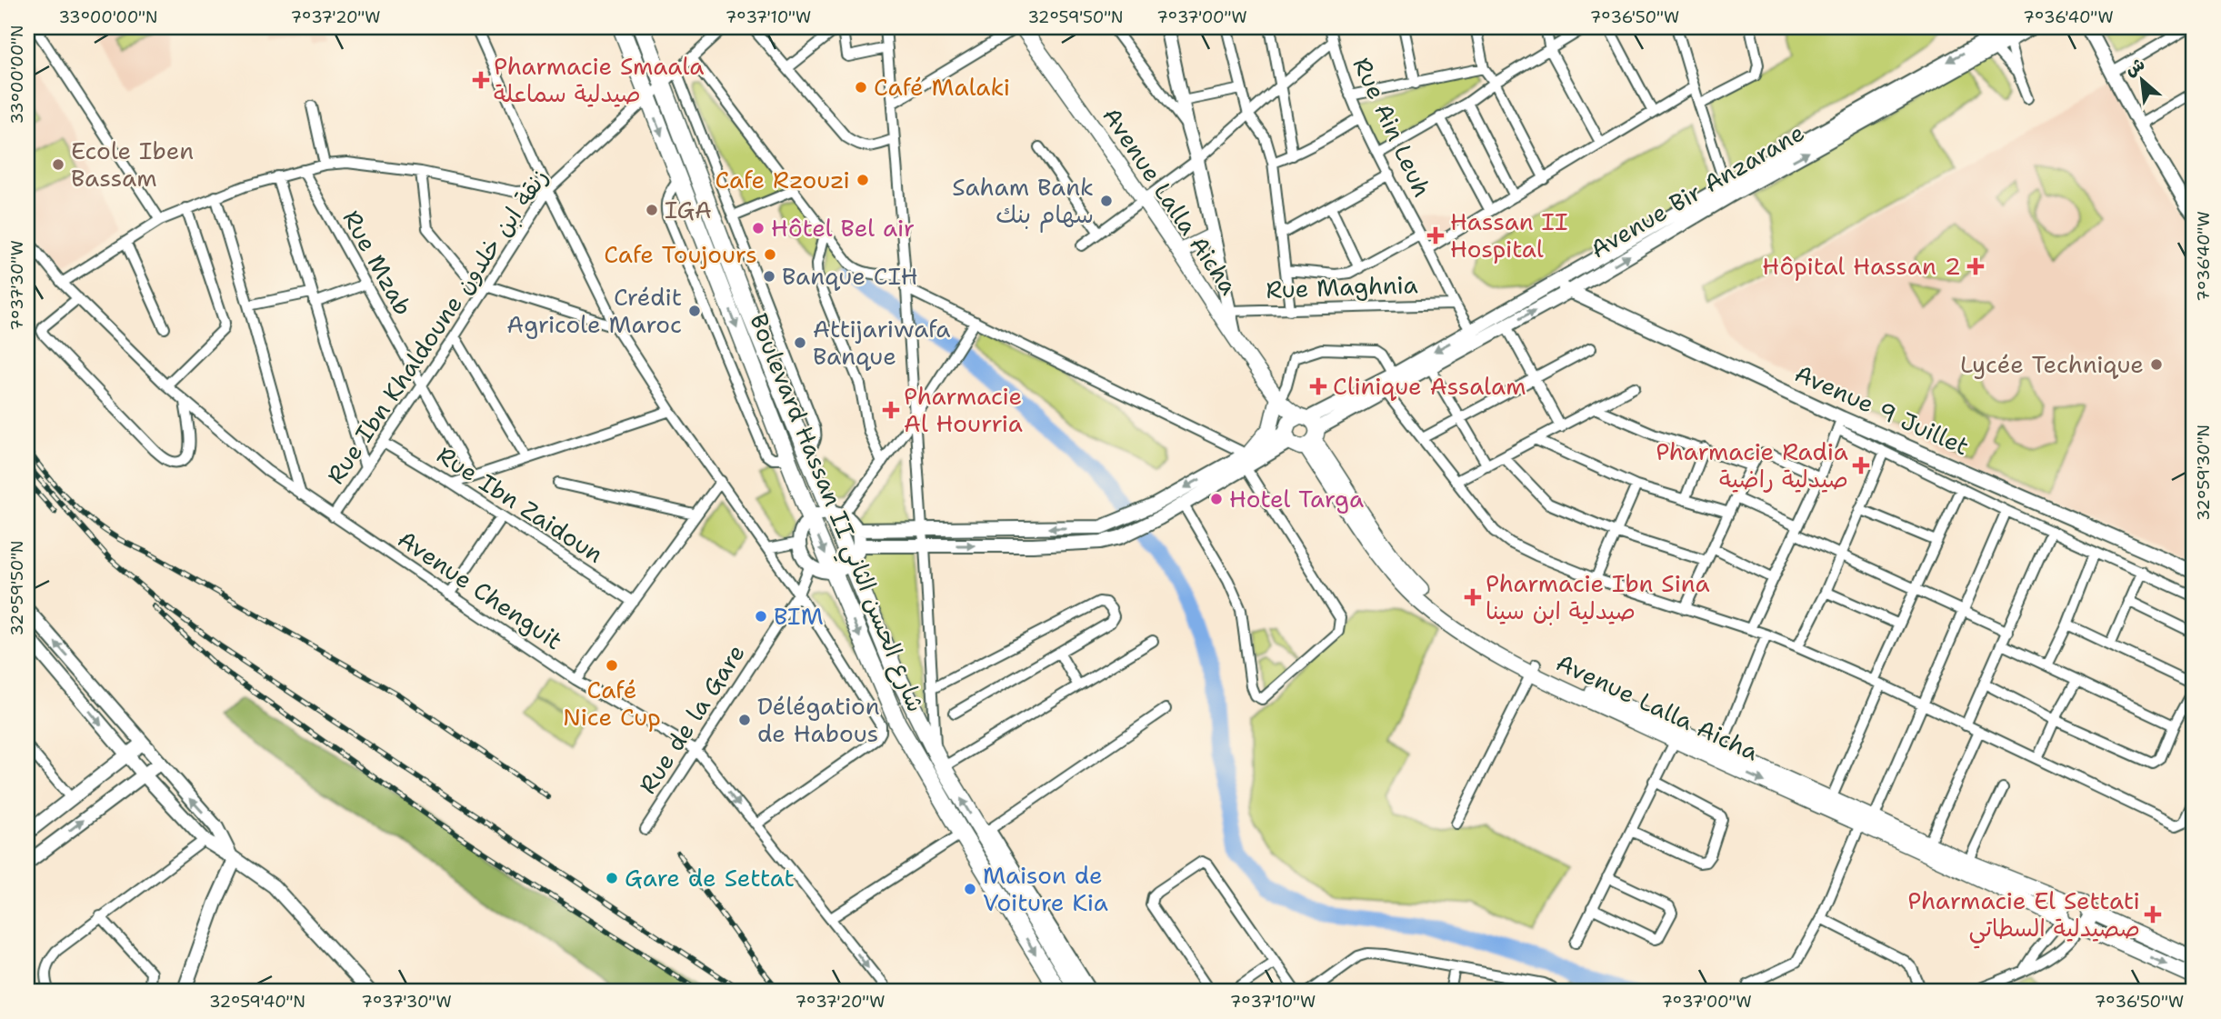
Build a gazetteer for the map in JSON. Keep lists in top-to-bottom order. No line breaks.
{"streets":{"main road":["Avenue Lalla Aicha","Boulevard Hassan II شارع الحسن الثاني"],"street":["Rue Ain Leuh","Avenue Bir Anzarane","Rue Mzab","Rue Maghnia","Rue Ibn Khaldoune زنقة ابن خلدون","Avenue 9 Juillet","Rue Ibn Zaidoun","Avenue Chenguit","Rue de la Gare"]},"crossings":[["Rue Ain Leuh","Avenue Bir Anzarane"],["Rue Ain Leuh","Rue Maghnia"],["Avenue Bir Anzarane","Avenue Lalla Aicha"],["Avenue Bir Anzarane","Avenue 9 Juillet"],["Rue Mzab","Rue Ibn Khaldoune زنقة ابن خلدون"],["Rue Ibn Khaldoune زنقة ابن خلدون","Rue Ibn Zaidoun"],["Rue Ibn Khaldoune زنقة ابن خلدون","Boulevard Hassan II شارع الحسن الثاني"],["Rue Ibn Khaldoune زنقة ابن خلدون","Avenue Chenguit"],["Avenue Chenguit","Rue de la Gare"]],"places":{"health":["Pharmacie Smaala صيدلية سماعلة","Hassan II Hospital","Hôpital Hassan 2","Clinique Assalam","Pharmacie Al Hourria","Pharmacie Radia صيدلية راضية","Pharmacie Ibn Sina صيدلية ابن سينا","Pharmacie El Settati صصيدلية السطاتي"],"other":["Café Malaki","Ecole Iben Bassam","Cafe Rzouzi","Saham Bank سهام بنك","IGA","Hôtel Bel air","Cafe Toujours","Banque CIH","Crédit Agricole Maroc","Attijariwafa Banque","Lycée Technique","Hotel Targa","BIM","Café Nice Cup","Délégation de Habous","Gare de Settat","Maison de Voiture Kia"]},"north":"top left","coordinates":["33°00'00\"N","7°37'20\"W","7°37'10\"W","32°59'50\"N","7°37'00\"W","7°36'50\"W","7°36'40\"W","7°37'30\"W","32°59'30\"N","32°59'40\"N"]}
